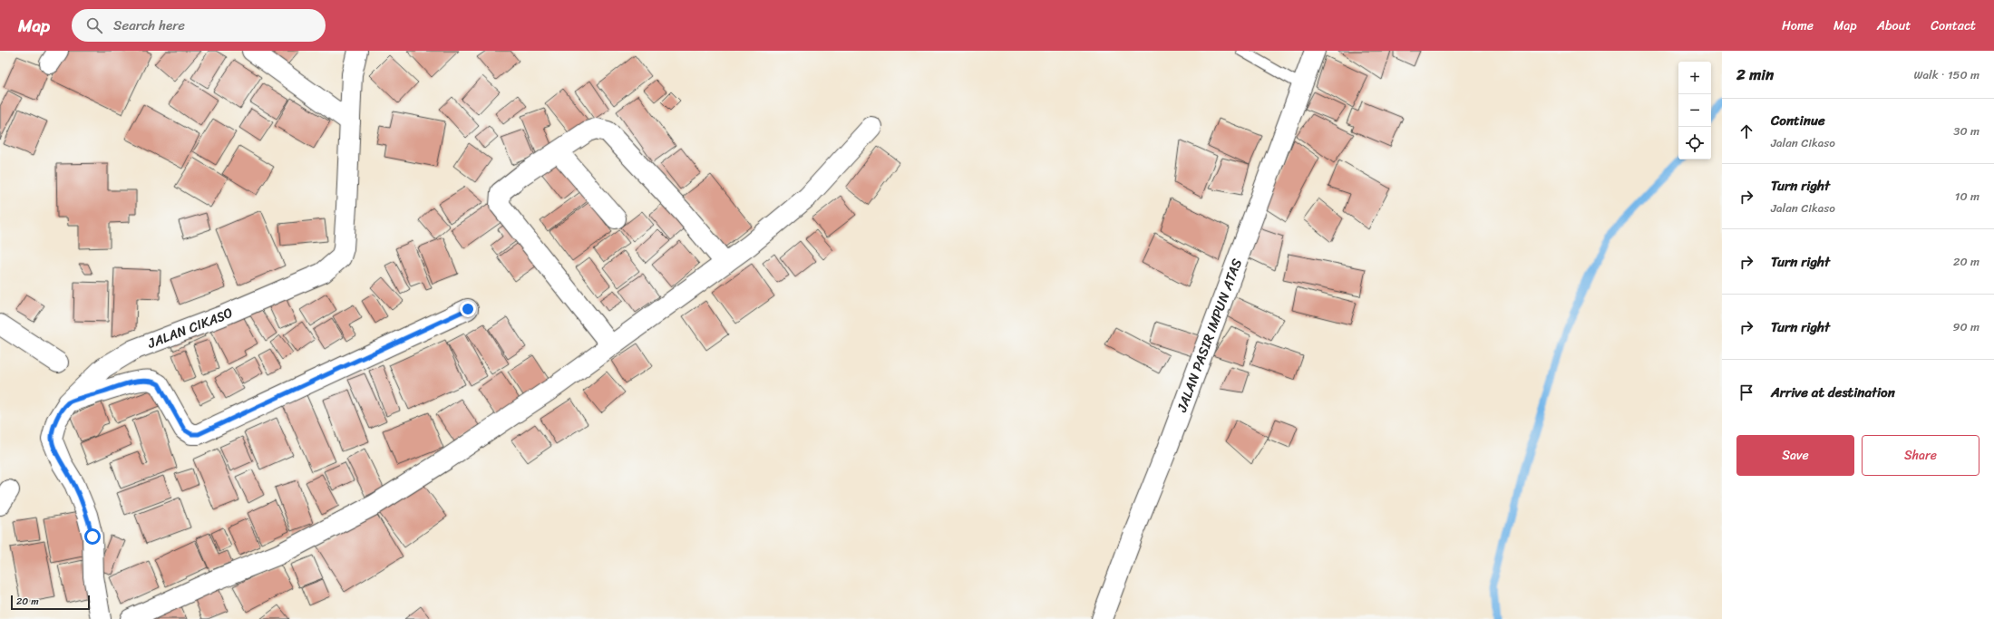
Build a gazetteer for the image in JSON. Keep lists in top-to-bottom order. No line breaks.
{"streets":{"street":["JALAN CIKASO","JALAN PASIR IMPUN ATAS"]},"scale_bar":"20 m","page":{"header":"Map","search":"Search here","nav":["Home","Map","About","Contact"],"heading":["2 min","Walk · 150 m"],"map_buttons":["+","−"],"list":[["Continue","Jalan Cikaso","30 m"],["Turn right","Jalan Cikaso","10 m"],["Turn right","20 m"],["Turn right","90 m"],"Arrive at destination"],"buttons":["Save","Share"],"scale":"20 m"}}
